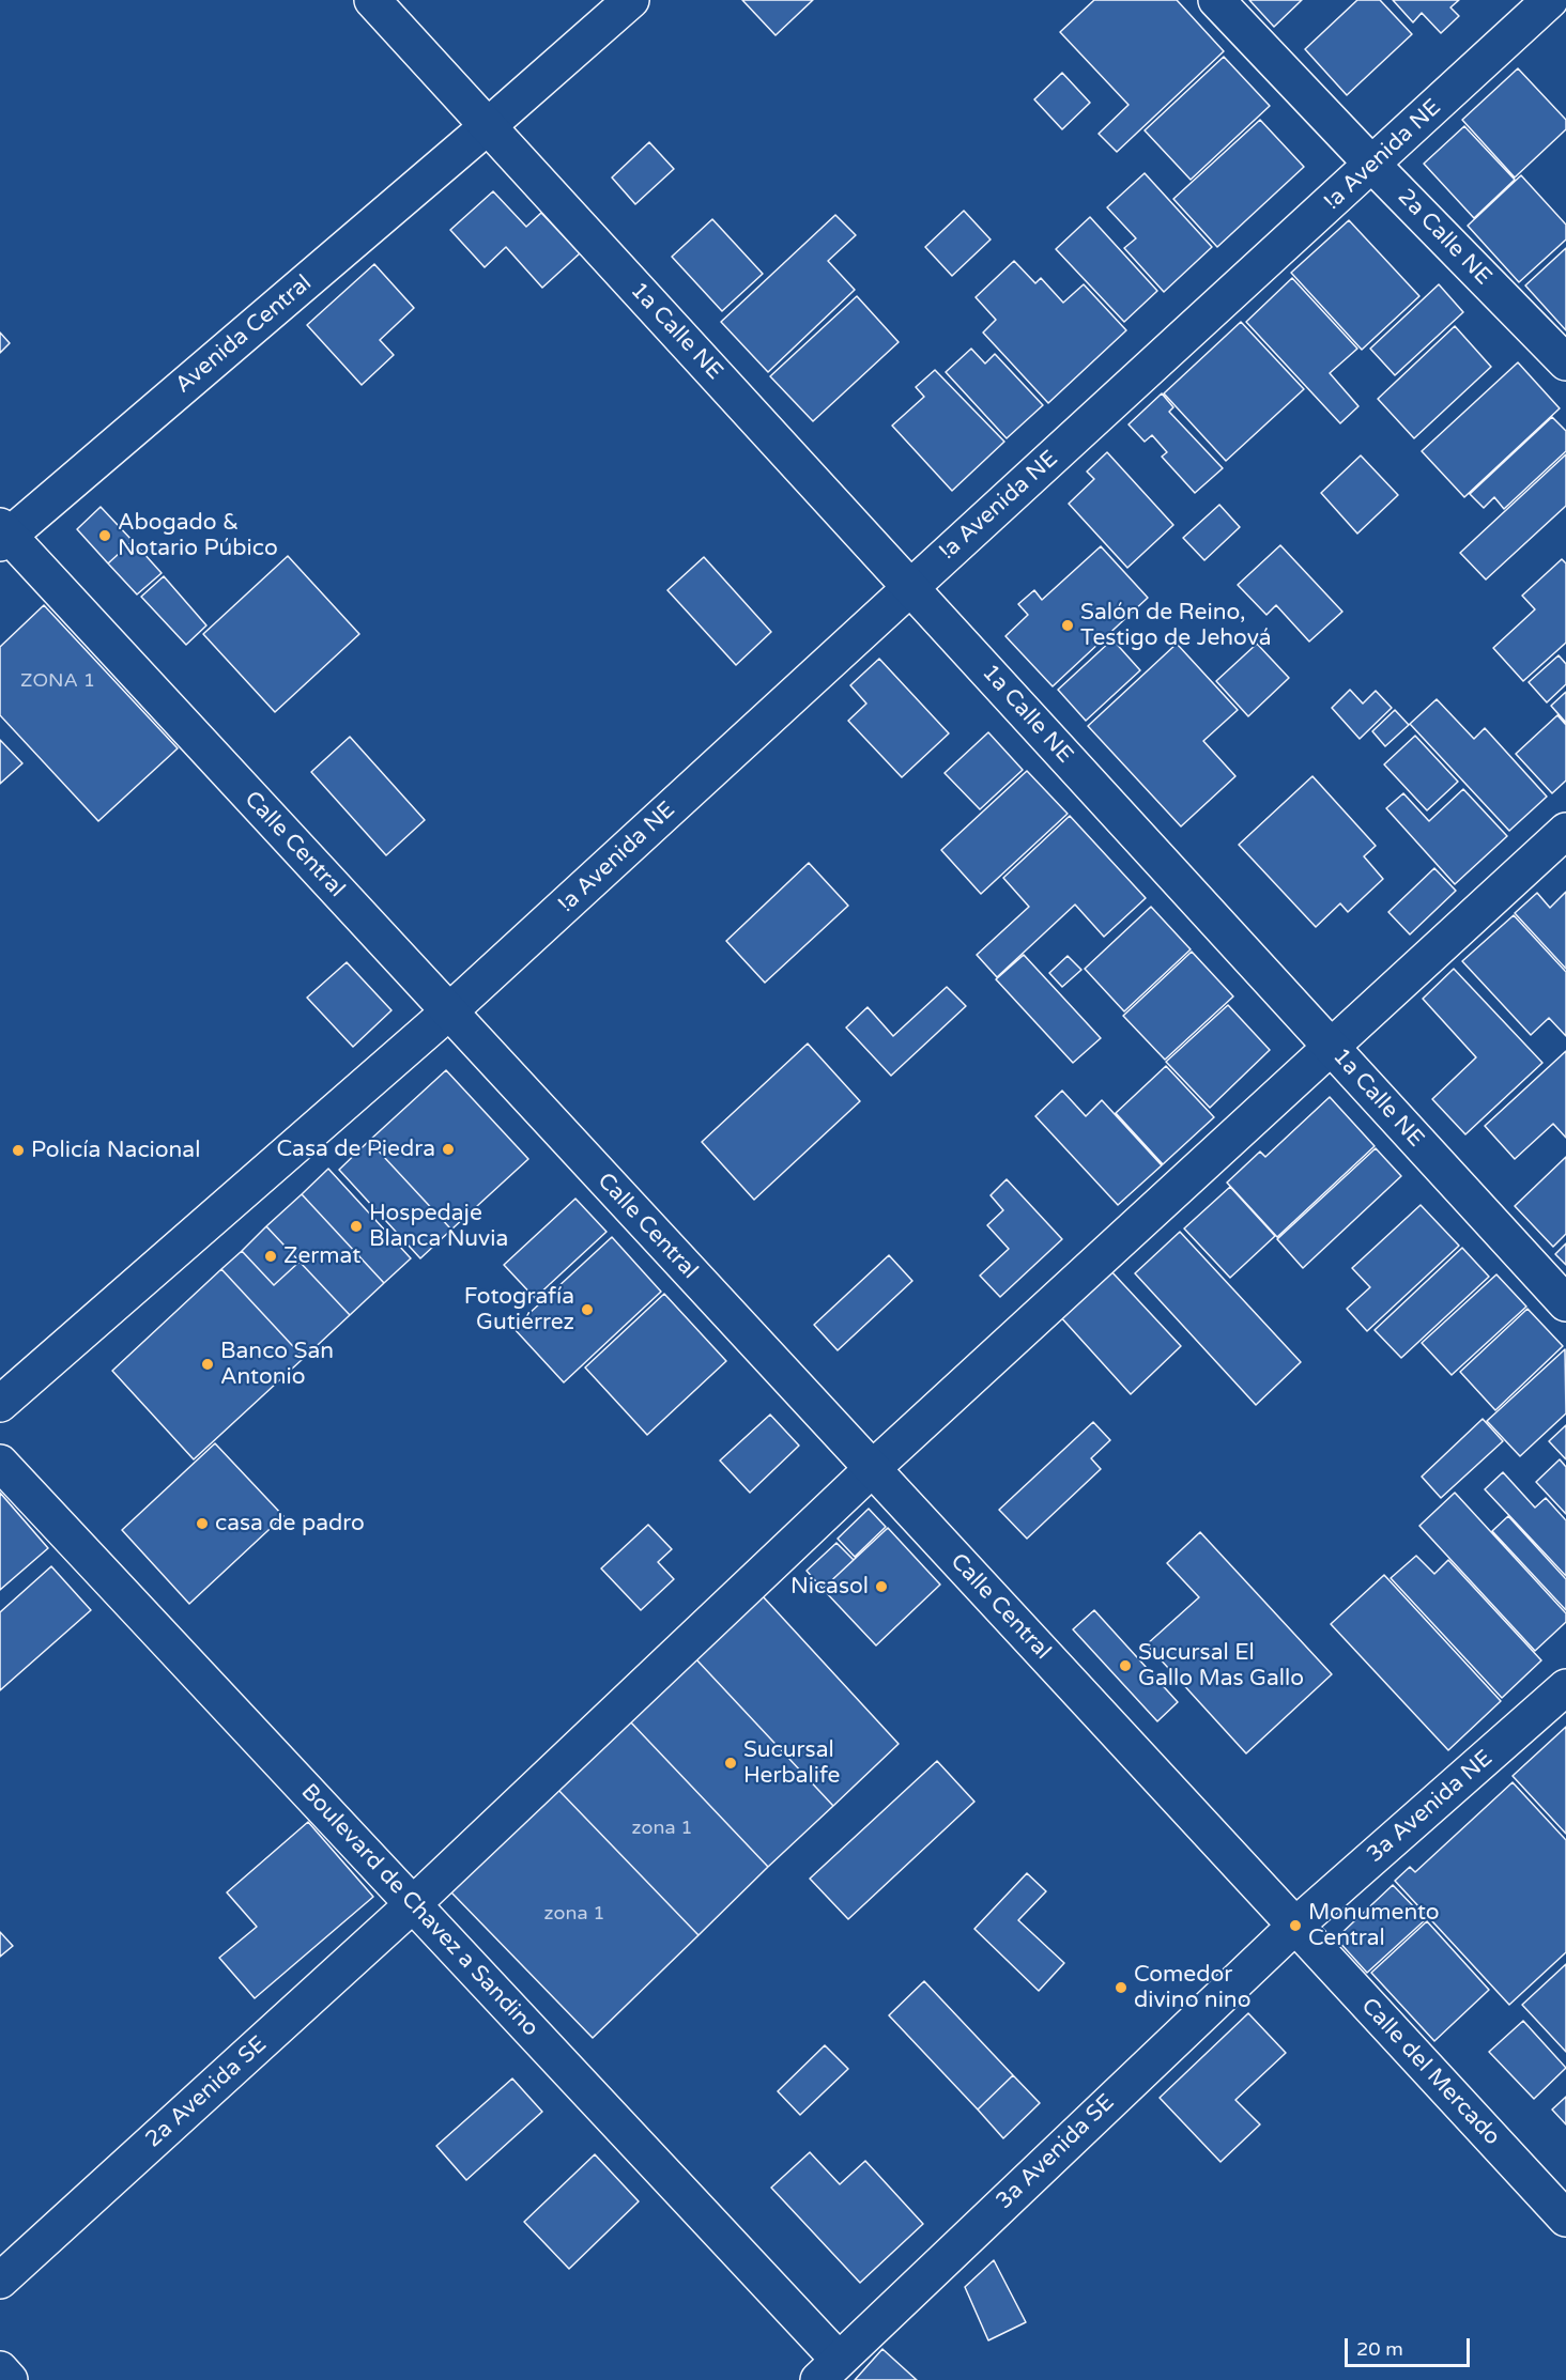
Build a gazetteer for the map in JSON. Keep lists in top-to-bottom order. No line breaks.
{"streets":{"main road":["!a Avenida NE","2a Calle NE","1a Calle NE","Avenida Central","Calle Central","3a Avenida NE","Boulevard de Chavez a Sandino","Calle del Mercado","2a Avenida SE","3a Avenida SE"]},"crossings":[["!a Avenida NE","2a Calle NE"],["!a Avenida NE","1a Calle NE"],["!a Avenida NE","Calle Central"],["1a Calle NE","Avenida Central"],["1a Calle NE","2a Avenida SE"],["Avenida Central","Calle Central"],["Calle Central","3a Avenida NE"],["Calle Central","Calle del Mercado"],["Calle Central","2a Avenida SE"],["Calle Central","3a Avenida SE"],["3a Avenida NE","Calle del Mercado"],["3a Avenida NE","3a Avenida SE"],["Boulevard de Chavez a Sandino","2a Avenida SE"],["Boulevard de Chavez a Sandino","3a Avenida SE"],["Calle del Mercado","3a Avenida SE"]],"places":["Abogado & Notario Púbico","Salón de Reino, Testigo de Jehová","Casa de Piedra","Policía Nacional","Hospedaje Blanca Nuvia","Zermat","Fotografía Gutiérrez","Banco San Antonio","casa de padro","Nicasol","Sucursal El Gallo Mas Gallo","Sucursal Herbalife","Monumento Central","Comedor divino nino"],"house_numbers":["ZONA 1","zona 1","zona 1"],"scale_bar":"20 m"}
